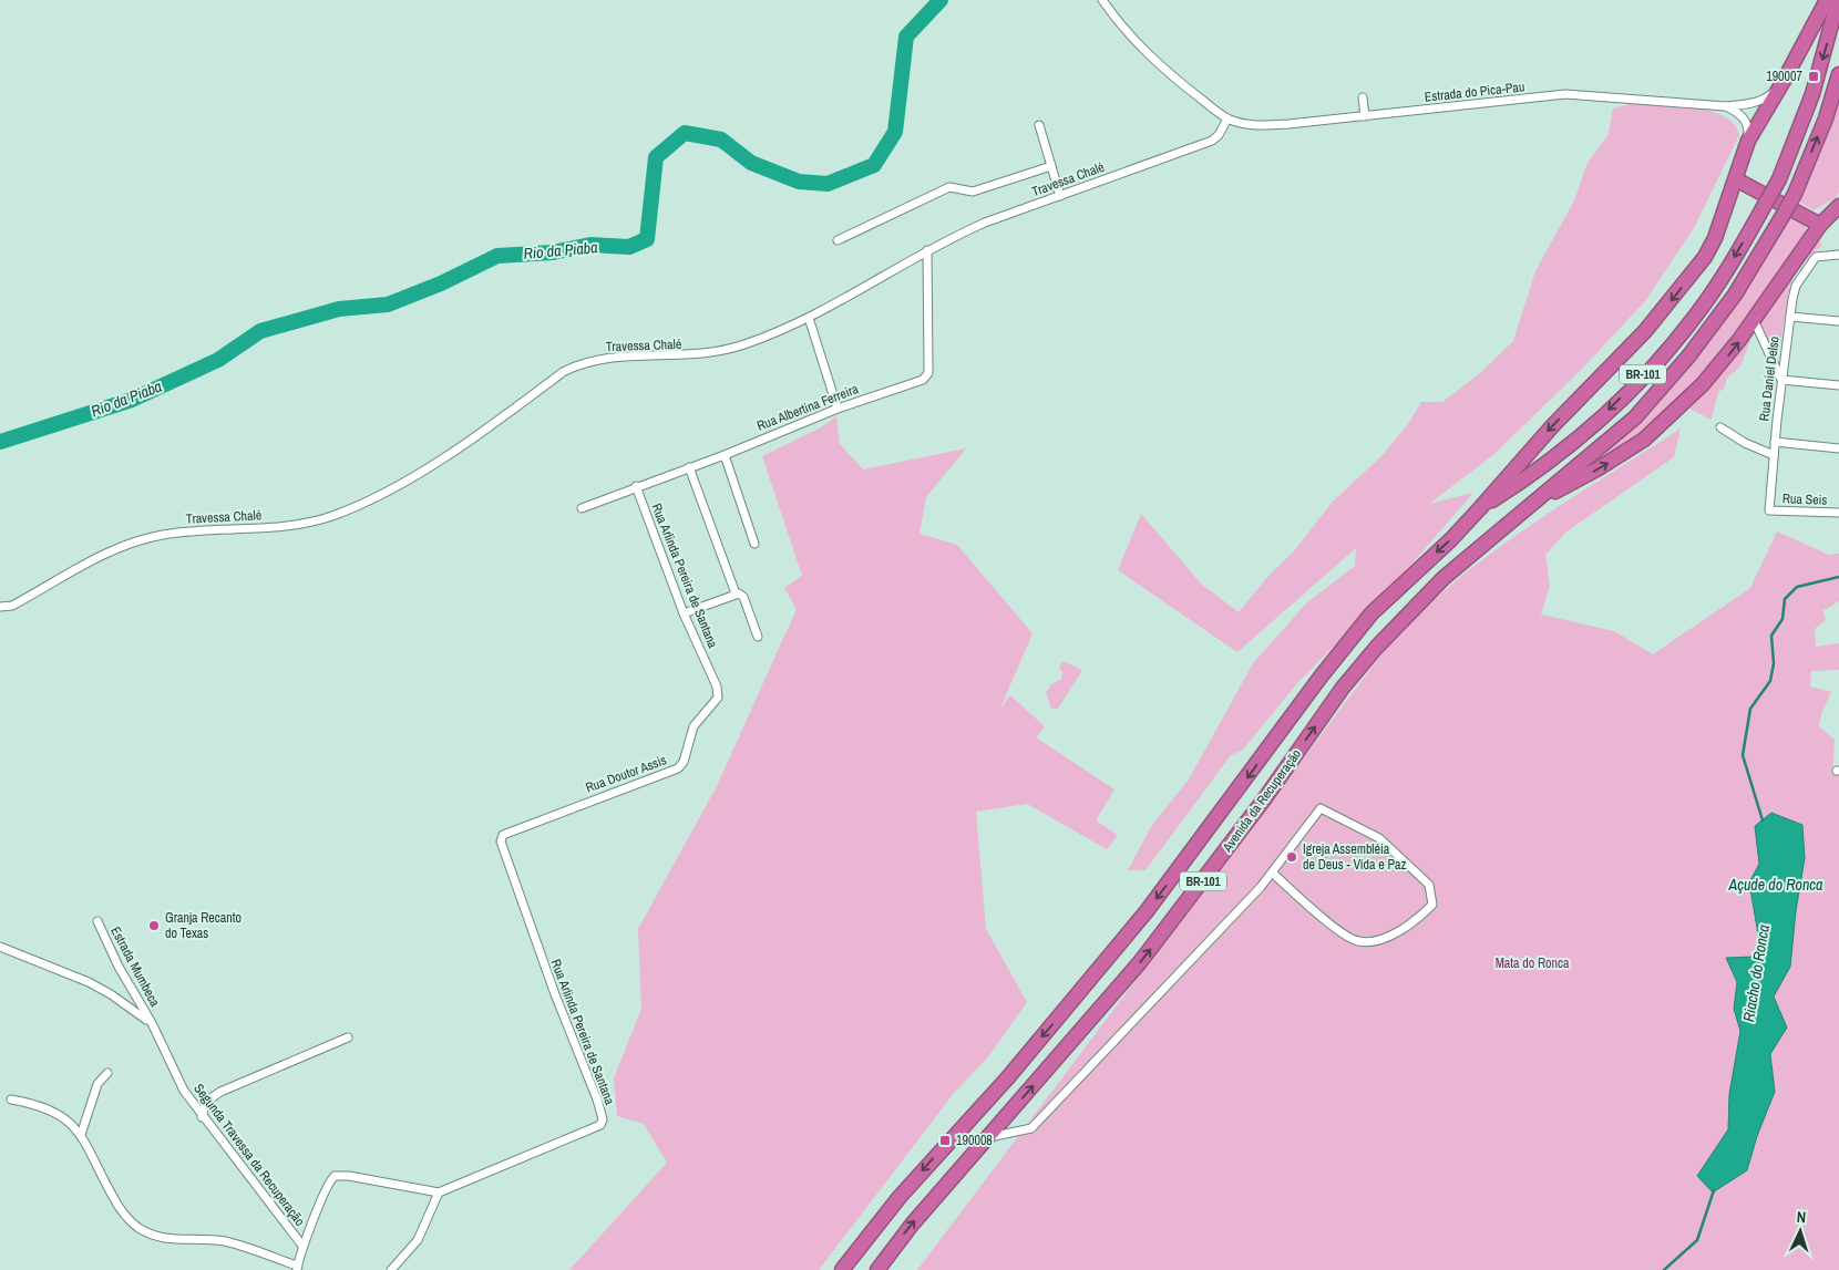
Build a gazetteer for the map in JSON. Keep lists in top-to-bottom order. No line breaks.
{"streets":{"highway":["BR-101","Avenida da Recuperação"],"street":["Estrada do Pica-Pau","Travessa Chalé","Rua Daniel Delso","Rua Albertina Ferreira","Rua Seis","Rua Arlinda Pereira de Santana","Rua Doutor Assis","Estrada Mumbeca","Segunda Travessa da Recuperação"]},"crossings":[["Estrada do Pica-Pau","Travessa Chalé"],["Travessa Chalé","Rua Albertina Ferreira"],["BR-101","Avenida da Recuperação"],["Rua Daniel Delso","Rua Seis"],["Rua Albertina Ferreira","Rua Arlinda Pereira de Santana"],["Rua Arlinda Pereira de Santana","Rua Doutor Assis"],["Rua Arlinda Pereira de Santana","Segunda Travessa da Recuperação"],["Estrada Mumbeca","Segunda Travessa da Recuperação"]],"water":["Rio da Piaba","Açude do Ronca","Riacho do Ronca"],"parks":["Mata do Ronca"],"places":{"transit":["190007","190008"],"other":["Igreja Assembléia de Deus - Vida e Paz","Granja Recanto do Texas"]},"north":"top"}
